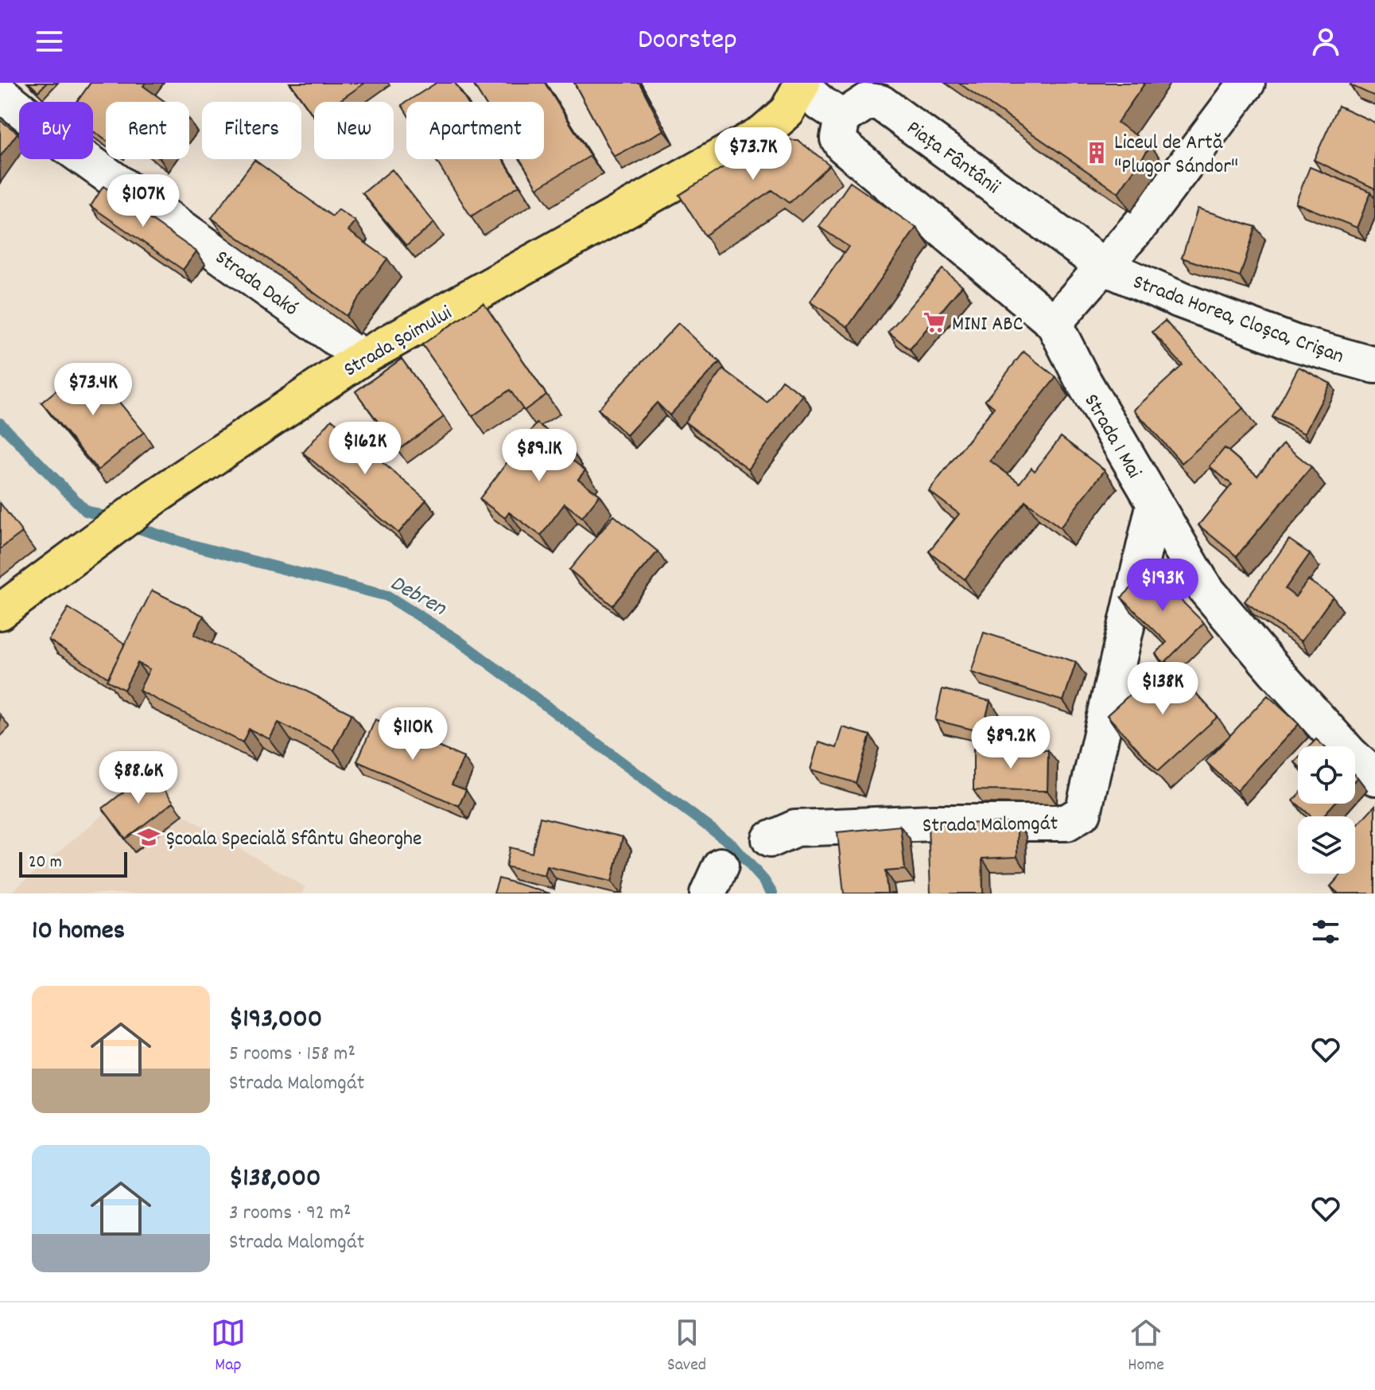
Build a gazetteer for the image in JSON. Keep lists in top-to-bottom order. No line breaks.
{"streets":{"main road":["Strada Șoimului"],"street":["Piața Fântânii","Strada Dakó","Strada Horea, Cloșca, Crișan","Strada 1 Mai","Strada Malomgát"]},"crossings":[["Piața Fântânii","Strada Horea, Cloșca, Crișan"],["Piața Fântânii","Strada 1 Mai"],["Strada Dakó","Strada Șoimului"],["Strada 1 Mai","Strada Malomgát"]],"water":["Debren"],"places":{"building":["Liceul de Artă \"Plugor Sándor\""],"supermarket":["MINI ABC"],"school or university":["Școala Specială Sfântu Gheorghe"]},"scale_bar":"20 m","page":{"header":"Doorstep","chip":["Buy","Rent","Filters","New","Apartment"],"price":["$73.7K","$107K","$73.4K","$162K","$89.1K","$193K","$138K","$110K","$89.2K","$88.6K"],"scale":"20 m","heading":"10 homes","list":[{"name":"$193,000","note":"5 rooms · 158 m² · Strada Malomgát"},{"name":"$138,000","note":"3 rooms · 92 m² · Strada Malomgát"}],"tabs":["Map","Saved","Home"]}}
